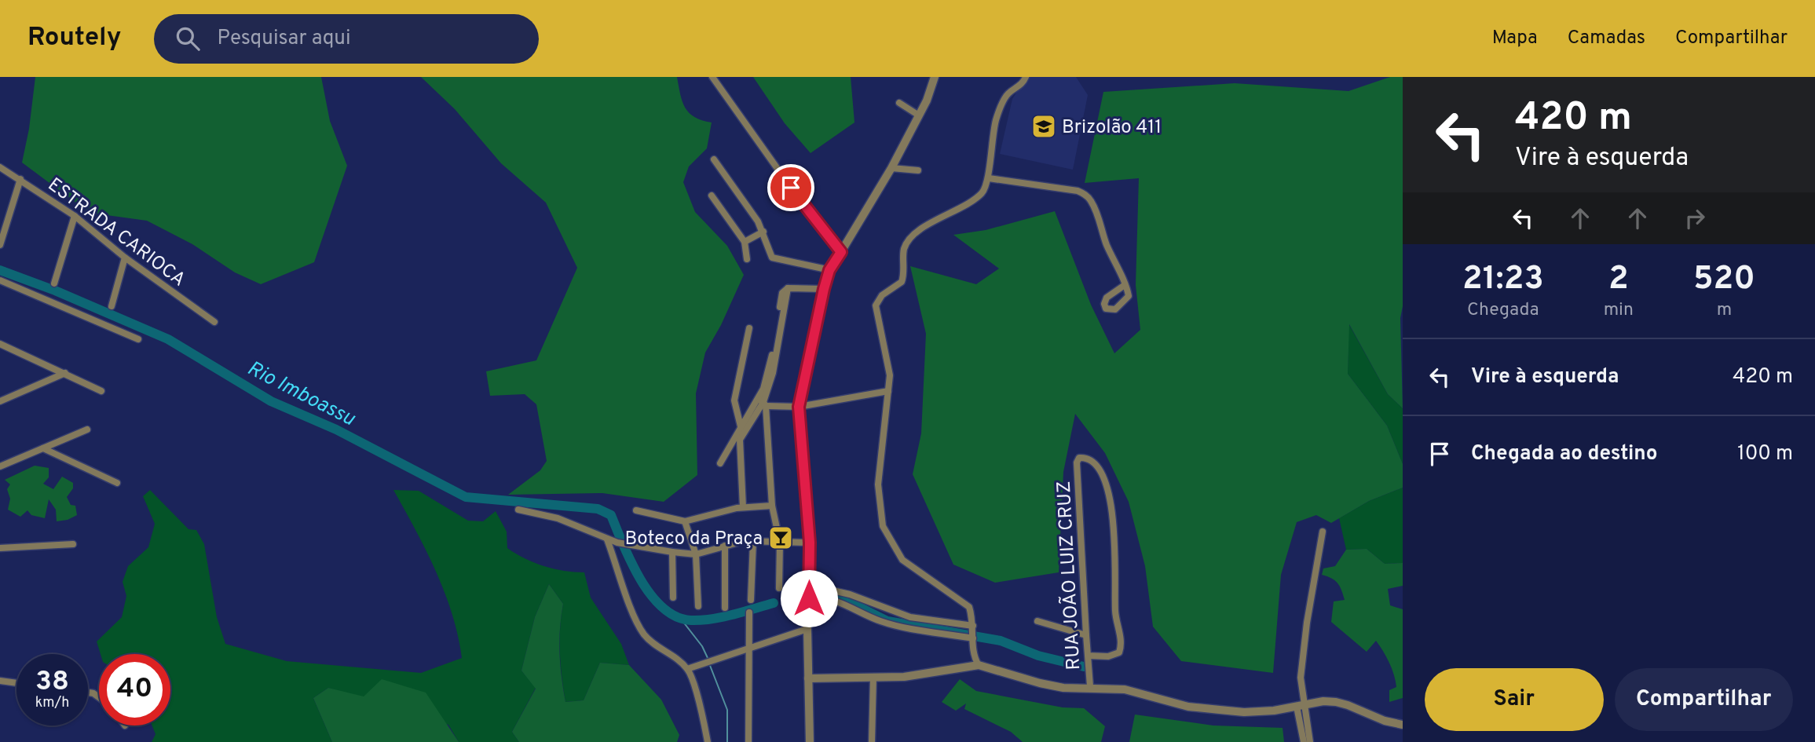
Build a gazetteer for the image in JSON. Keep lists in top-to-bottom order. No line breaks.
{"streets":{"street":["ESTRADA CARIOCA","RUA JOÃO LUIZ CRUZ"]},"water":["Rio Imboassu"],"places":{"school or university":["Brizolão 411"],"bar":["Boteco da Praça"]},"page":{"header":"Routely","search":"Pesquisar aqui","nav":["Mapa","Camadas","Compartilhar"],"turn":["420 m","Vire à esquerda"],"eta":["21:23","Chegada","2","min","520","m"],"list":[{"name":"Vire à esquerda","value":"420 m"},{"name":"Chegada ao destino","value":"100 m"}],"speed":"38 km/h","limit":"40","buttons":["Sair","Compartilhar"]}}
